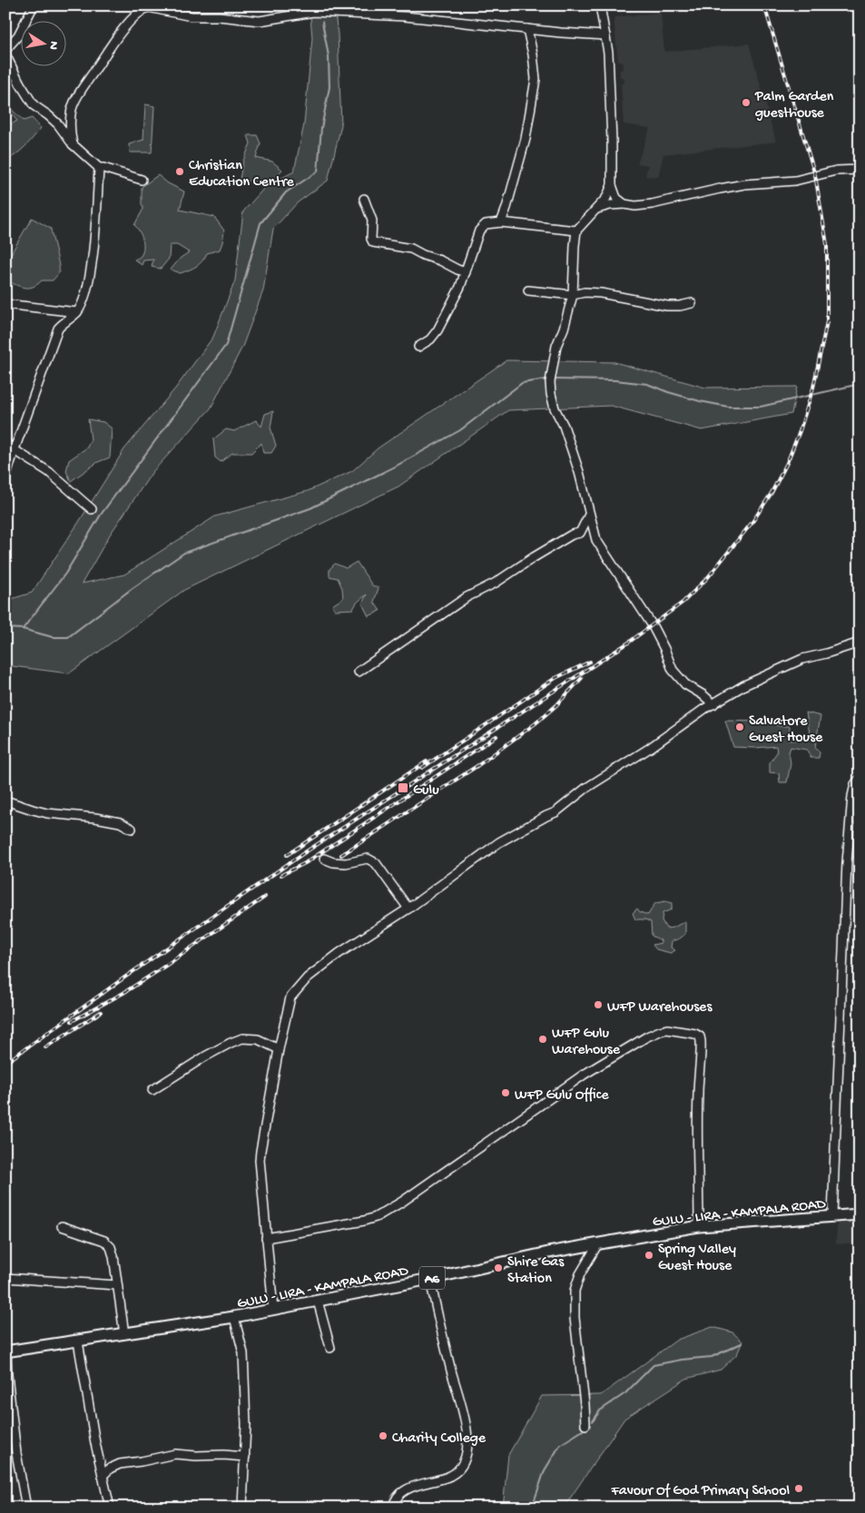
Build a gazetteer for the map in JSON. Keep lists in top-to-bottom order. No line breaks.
{"streets":{"main road":["GULU - LIRA - KAMPALA ROAD","A6"]},"places":{"other":["Palm Garden guesthouse","Christian Education Centre","Salvatore Guest House","WFP Warehouses","WFP Gulu Warehouse","WFP Gulu Office","Spring Valley Guest House","Shire Gas Station","Charity College","Favour Of God Primary School"],"transit":["Gulu"]},"north":"right"}
